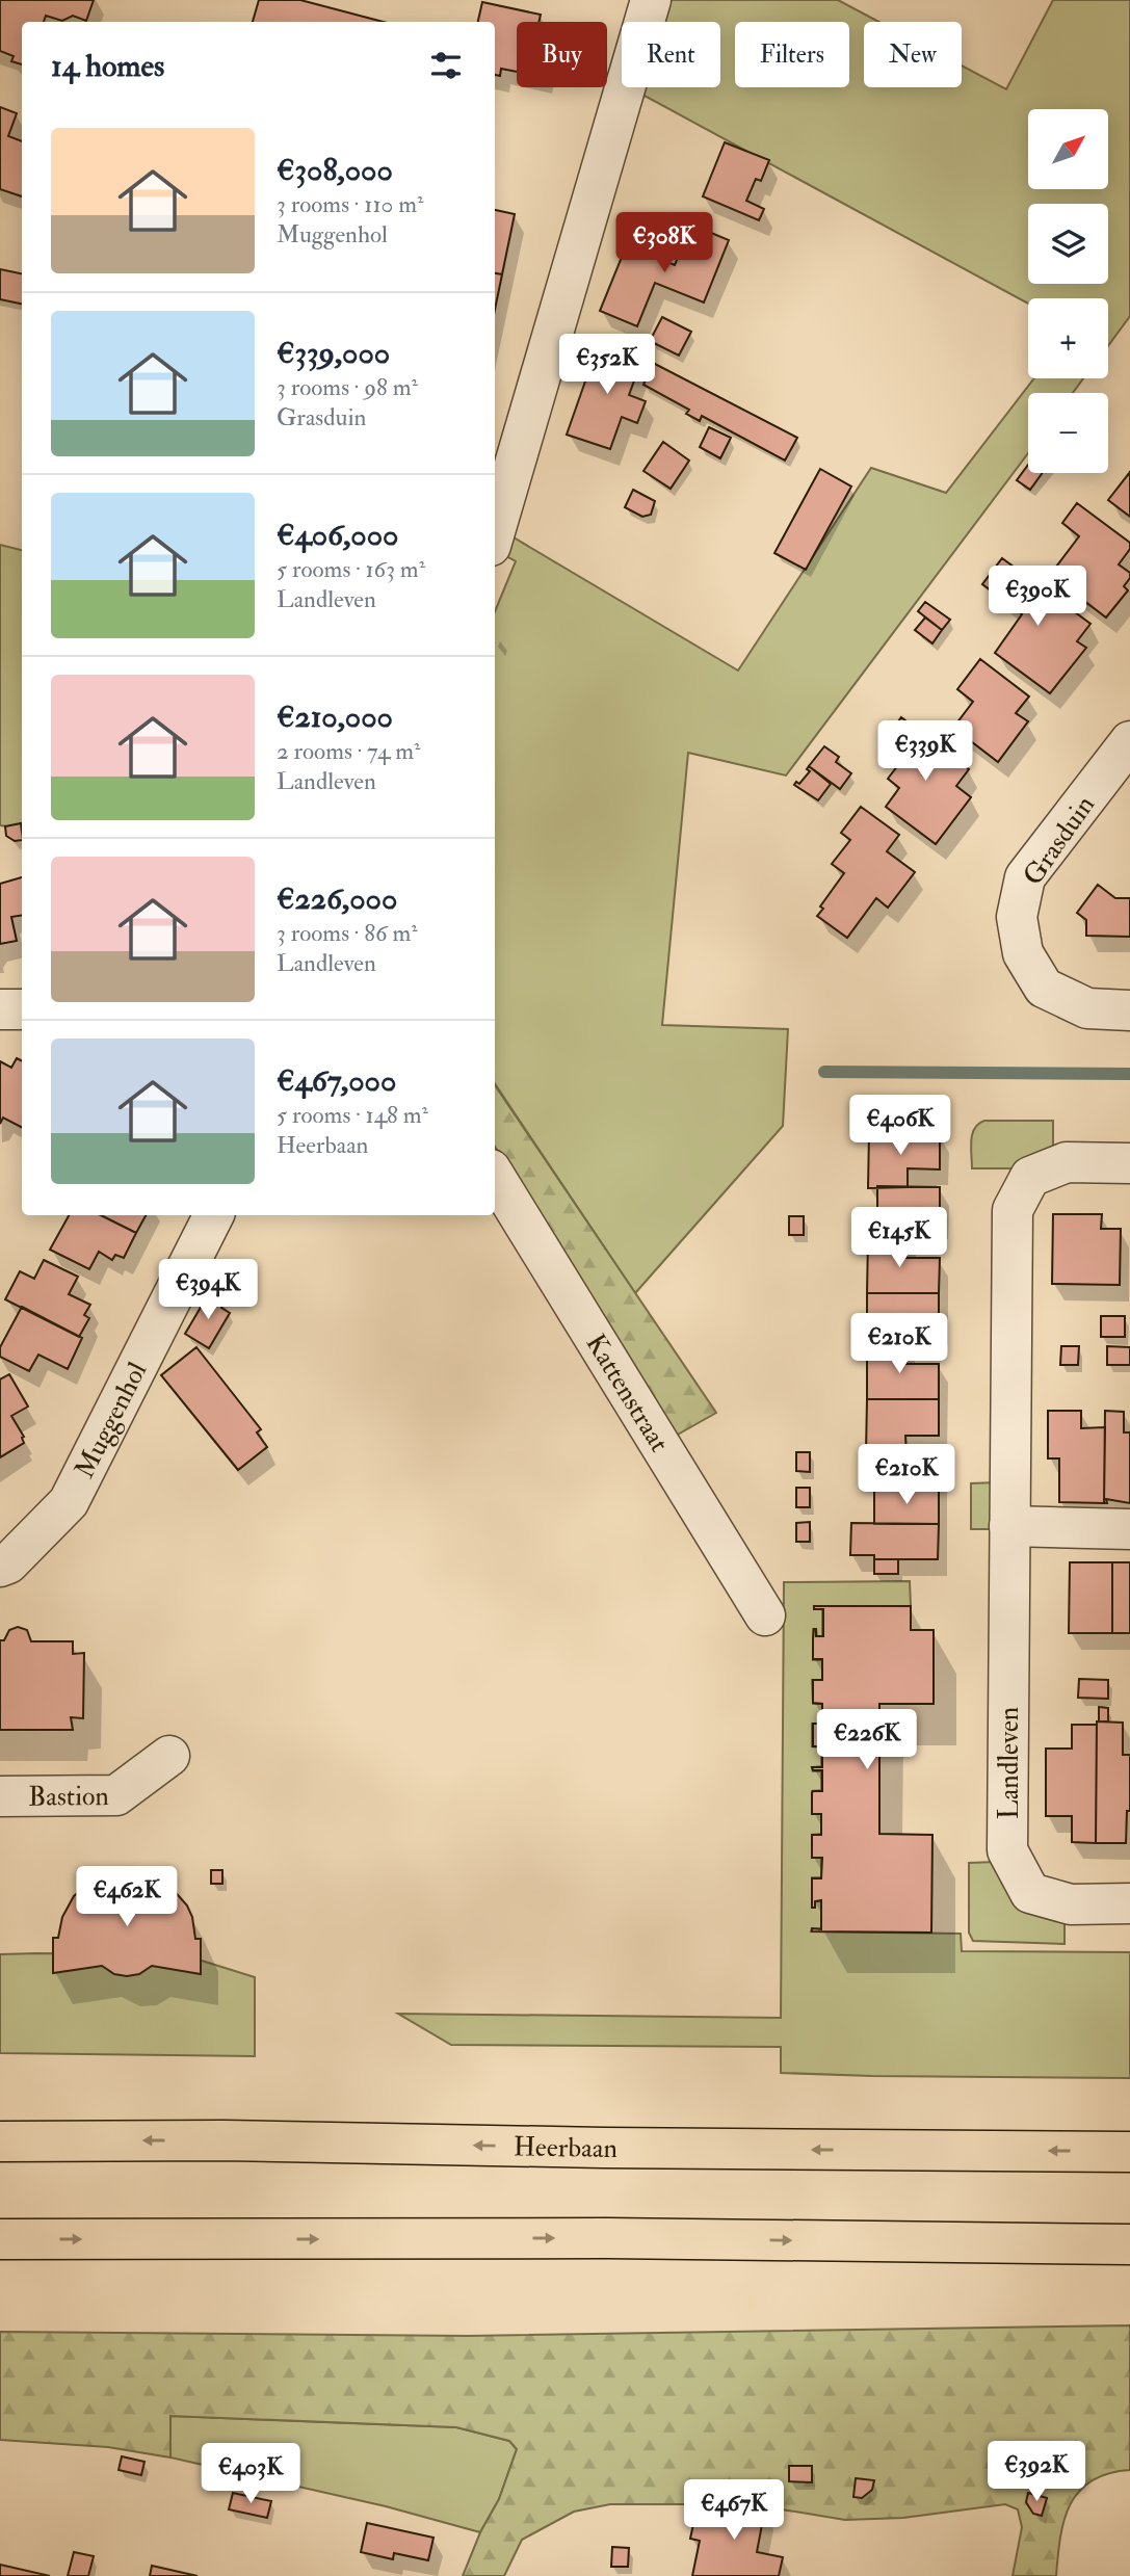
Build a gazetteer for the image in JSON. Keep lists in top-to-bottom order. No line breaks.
{"streets":{"main road":["Heerbaan"],"street":["Grasduin","Kattenstraat","Muggenhol","Landleven","Bastion"]},"north":"top right","page":{"chip":["Buy","Rent","Filters","New"],"heading":"14 homes","map_buttons":["+","−"],"list":[{"name":"€308,000","note":"3 rooms · 110 m² · Muggenhol"},{"name":"€339,000","note":"3 rooms · 98 m² · Grasduin"},{"name":"€406,000","note":"5 rooms · 163 m² · Landleven"},{"name":"€210,000","note":"2 rooms · 74 m² · Landleven"},{"name":"€226,000","note":"3 rooms · 86 m² · Landleven"},{"name":"€467,000","note":"5 rooms · 148 m² · Heerbaan"}],"price":["€308K","€352K","€390K","€339K","€406K","€145K","€394K","€210K","€210K","€226K","€462K","€392K","€403K","€467K"]}}
